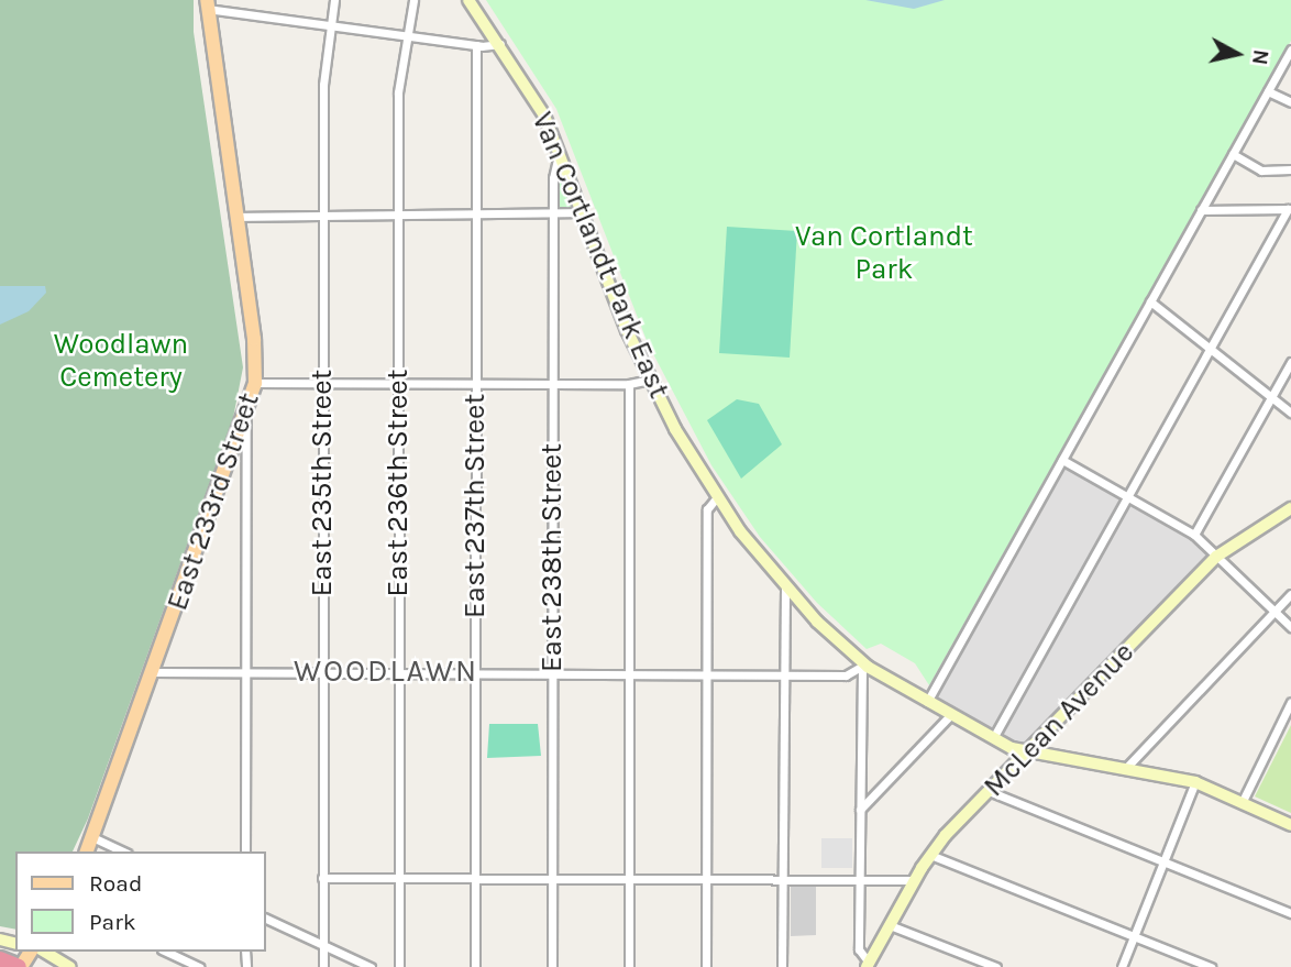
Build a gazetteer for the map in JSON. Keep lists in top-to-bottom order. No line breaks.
{"streets":{"main road":["East 233rd Street"],"street":["Van Cortlandt Park East","East 235th Street","East 236th Street","East 237th Street","East 238th Street","McLean Avenue"]},"crossings":[["Van Cortlandt Park East","East 238th Street"],["Van Cortlandt Park East","McLean Avenue"]],"districts":["WOODLAWN"],"parks":["Van Cortlandt Park","Woodlawn Cemetery"],"legend":["Road","Park"],"north":"right"}
